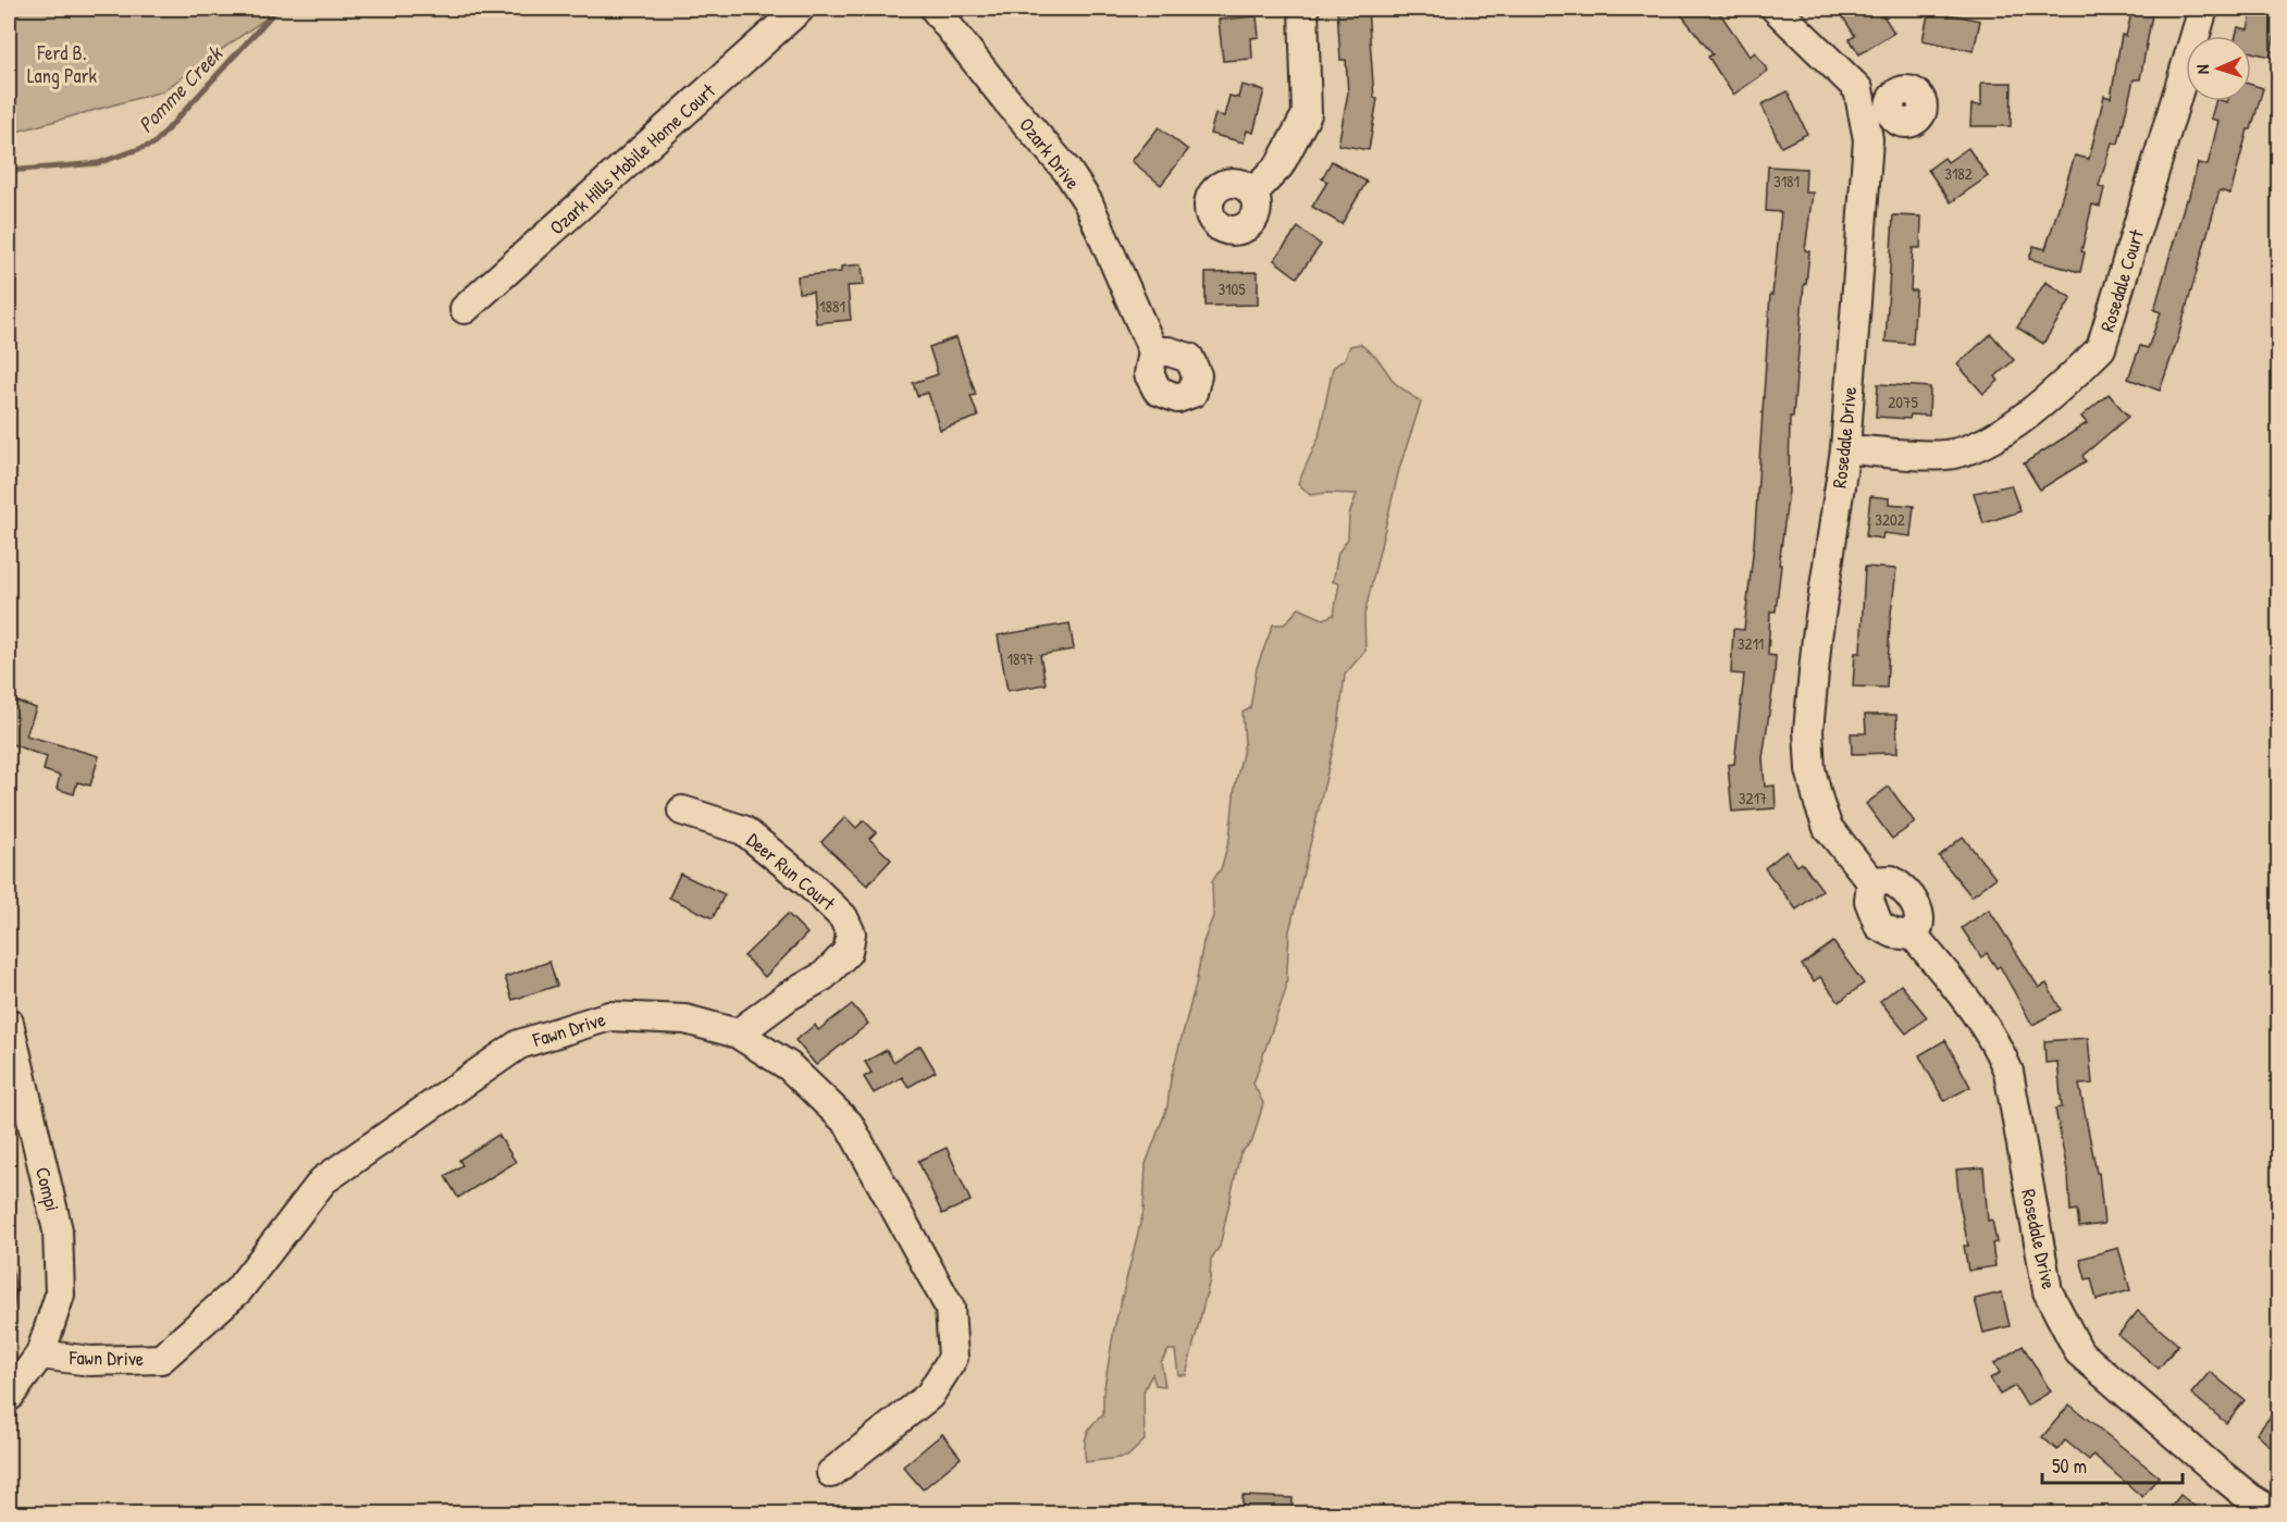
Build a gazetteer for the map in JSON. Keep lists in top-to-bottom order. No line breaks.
{"streets":{"street":["Ozark Drive","Ozark Hills Mobile Home Court","Rosedale Court","Rosedale Drive","Deer Run Court","Fawn Drive","Compi"]},"crossings":[["Rosedale Court","Rosedale Drive"],["Deer Run Court","Fawn Drive"],["Fawn Drive","Compi"]],"water":["Pomme Creek"],"parks":["Ferd B. Lang Park"],"house_numbers":["3182","3181","3105","1881","2075","3202","3211","1897","3217"],"scale_bar":"50 m","north":"left"}
